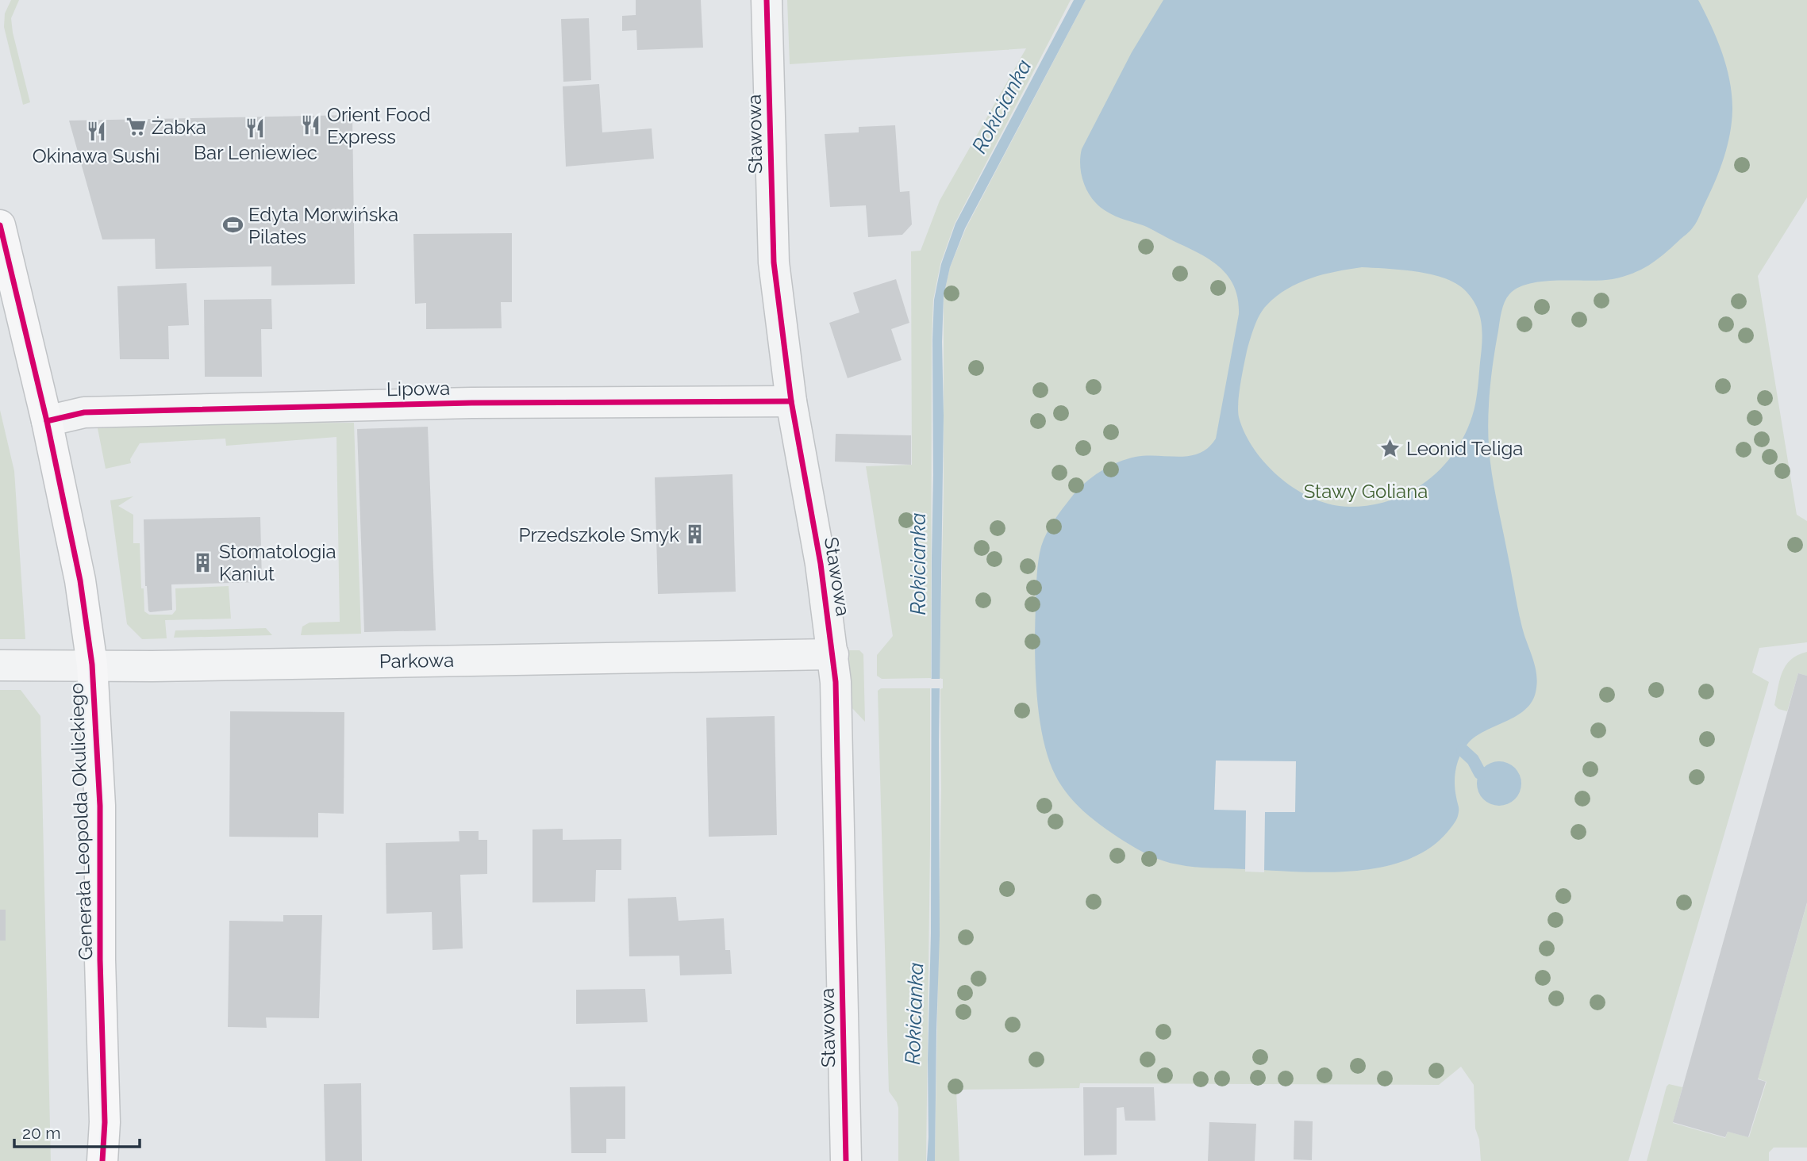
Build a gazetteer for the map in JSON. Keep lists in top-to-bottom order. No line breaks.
{"streets":{"street":["Stawowa","Lipowa","Parkowa","Generała Leopolda Okulickiego"]},"crossings":[["Stawowa","Lipowa"],["Stawowa","Parkowa"],["Lipowa","Generała Leopolda Okulickiego"],["Parkowa","Generała Leopolda Okulickiego"]],"water":["Rokicianka"],"parks":["Stawy Goliana"],"places":{"restaurant":["Orient Food Express","Bar Leniewiec","Okinawa Sushi"],"supermarket":["Żabka"],"sports":["Edyta Morwińska Pilates"],"place":["Leonid Teliga"],"building":["Przedszkole Smyk","Stomatologia Kaniut"]},"scale_bar":"20 m"}
